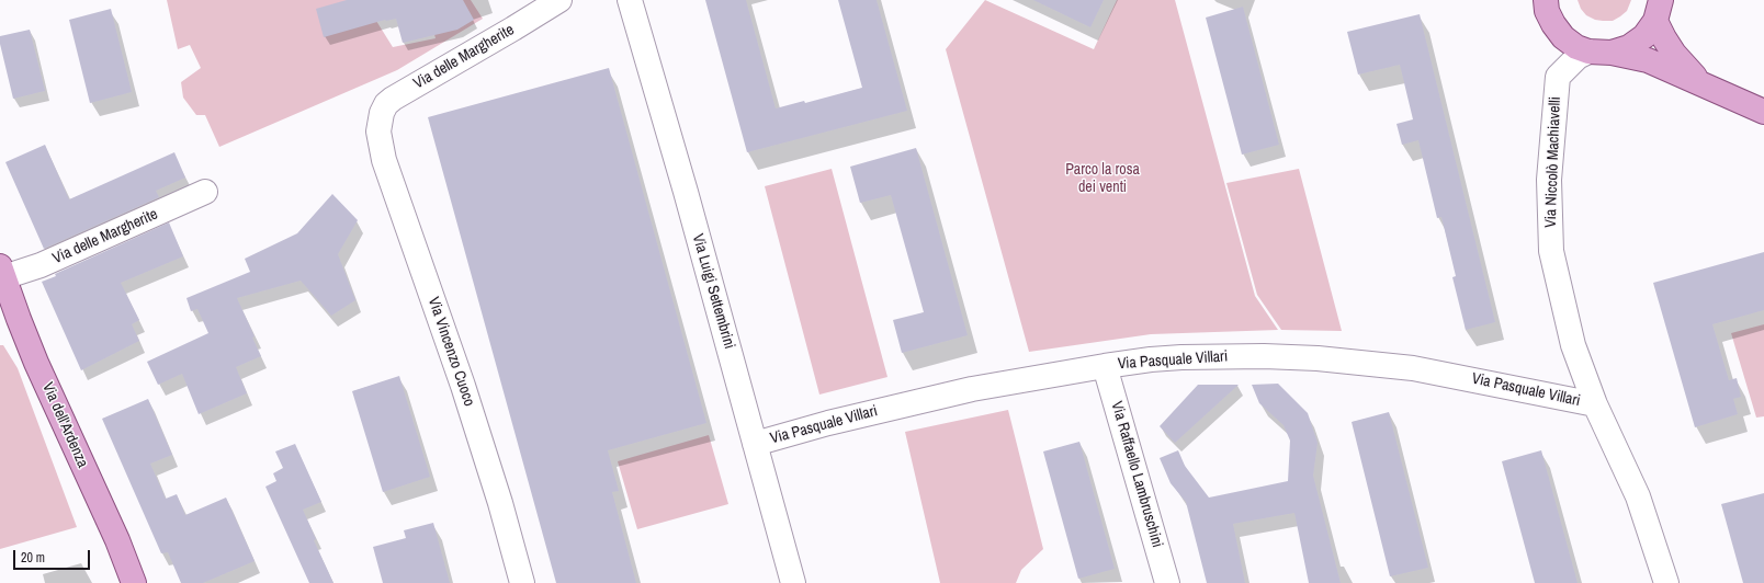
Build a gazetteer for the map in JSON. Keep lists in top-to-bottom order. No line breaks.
{"streets":{"main road":["Via dell'Ardenza"],"street":["Via delle Margherite","Via Niccolò Machiavelli","Via Luigi Settembrini","Via Vincenzo Cuoco","Via Pasquale Villari","Via Raffaello Lambruschini"]},"crossings":[["Via delle Margherite","Via Vincenzo Cuoco"],["Via delle Margherite","Via dell'Ardenza"],["Via Niccolò Machiavelli","Via Pasquale Villari"],["Via Luigi Settembrini","Via Pasquale Villari"],["Via Pasquale Villari","Via Raffaello Lambruschini"]],"parks":["Parco la rosa dei venti"],"scale_bar":"20 m"}
